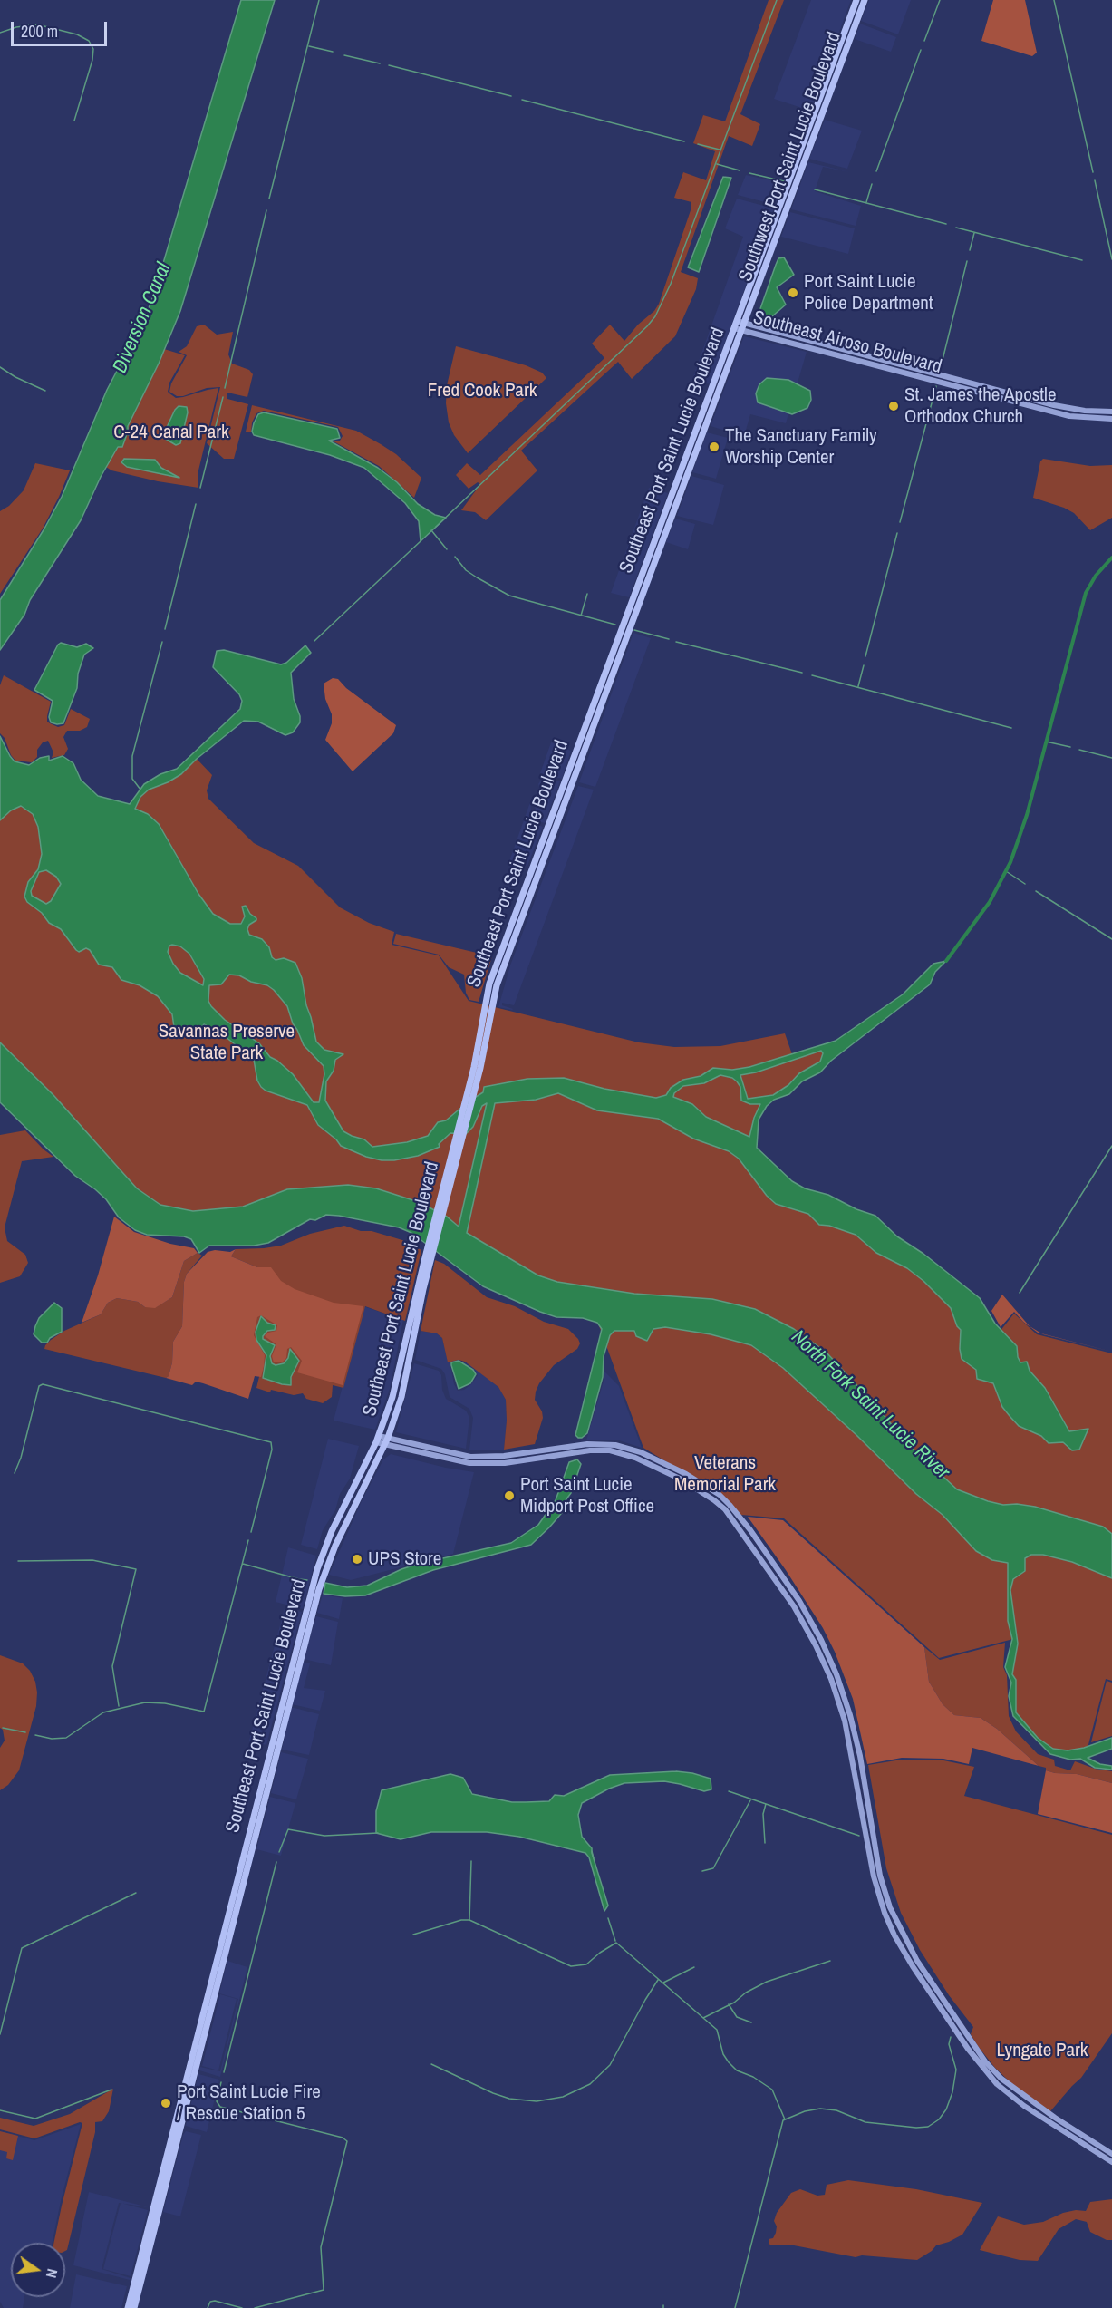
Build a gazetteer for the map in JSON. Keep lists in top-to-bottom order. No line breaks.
{"streets":{"main road":["Southwest Port Saint Lucie Boulevard","Southeast Airoso Boulevard","Southeast Port Saint Lucie Boulevard"]},"crossings":[["Southwest Port Saint Lucie Boulevard","Southeast Airoso Boulevard"],["Southwest Port Saint Lucie Boulevard","Southeast Port Saint Lucie Boulevard"],["Southeast Airoso Boulevard","Southeast Port Saint Lucie Boulevard"]],"water":["Diversion Canal","North Fork Saint Lucie River"],"parks":["Fred Cook Park","C-24 Canal Park","Savannas Preserve State Park","Veterans Memorial Park","Lyngate Park"],"places":["Port Saint Lucie Police Department","St. James the Apostle Orthodox Church","The Sanctuary Family Worship Center","Port Saint Lucie Midport Post Office","UPS Store","Port Saint Lucie Fire / Rescue Station 5"],"scale_bar":"200 m","north":"right"}
